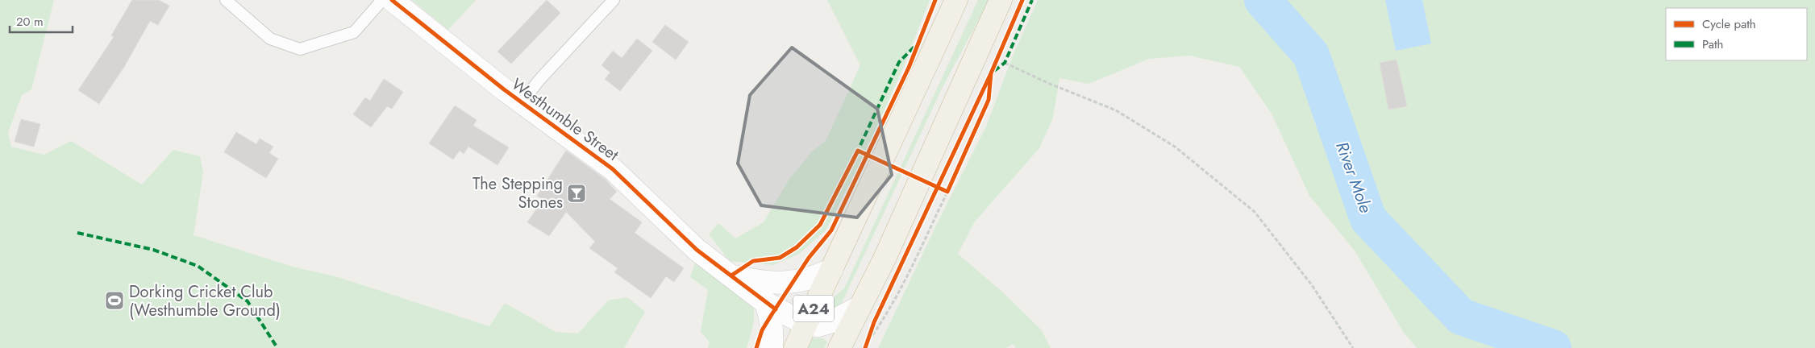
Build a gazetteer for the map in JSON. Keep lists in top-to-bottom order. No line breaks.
{"streets":{"highway":["A24"],"street":["Westhumble Street"]},"crossings":[["Westhumble Street","A24"]],"water":["River Mole"],"places":{"bar":["The Stepping Stones"],"sports":["Dorking Cricket Club (Westhumble Ground)"]},"legend":["Cycle path","Path"],"scale_bar":"20 m"}
